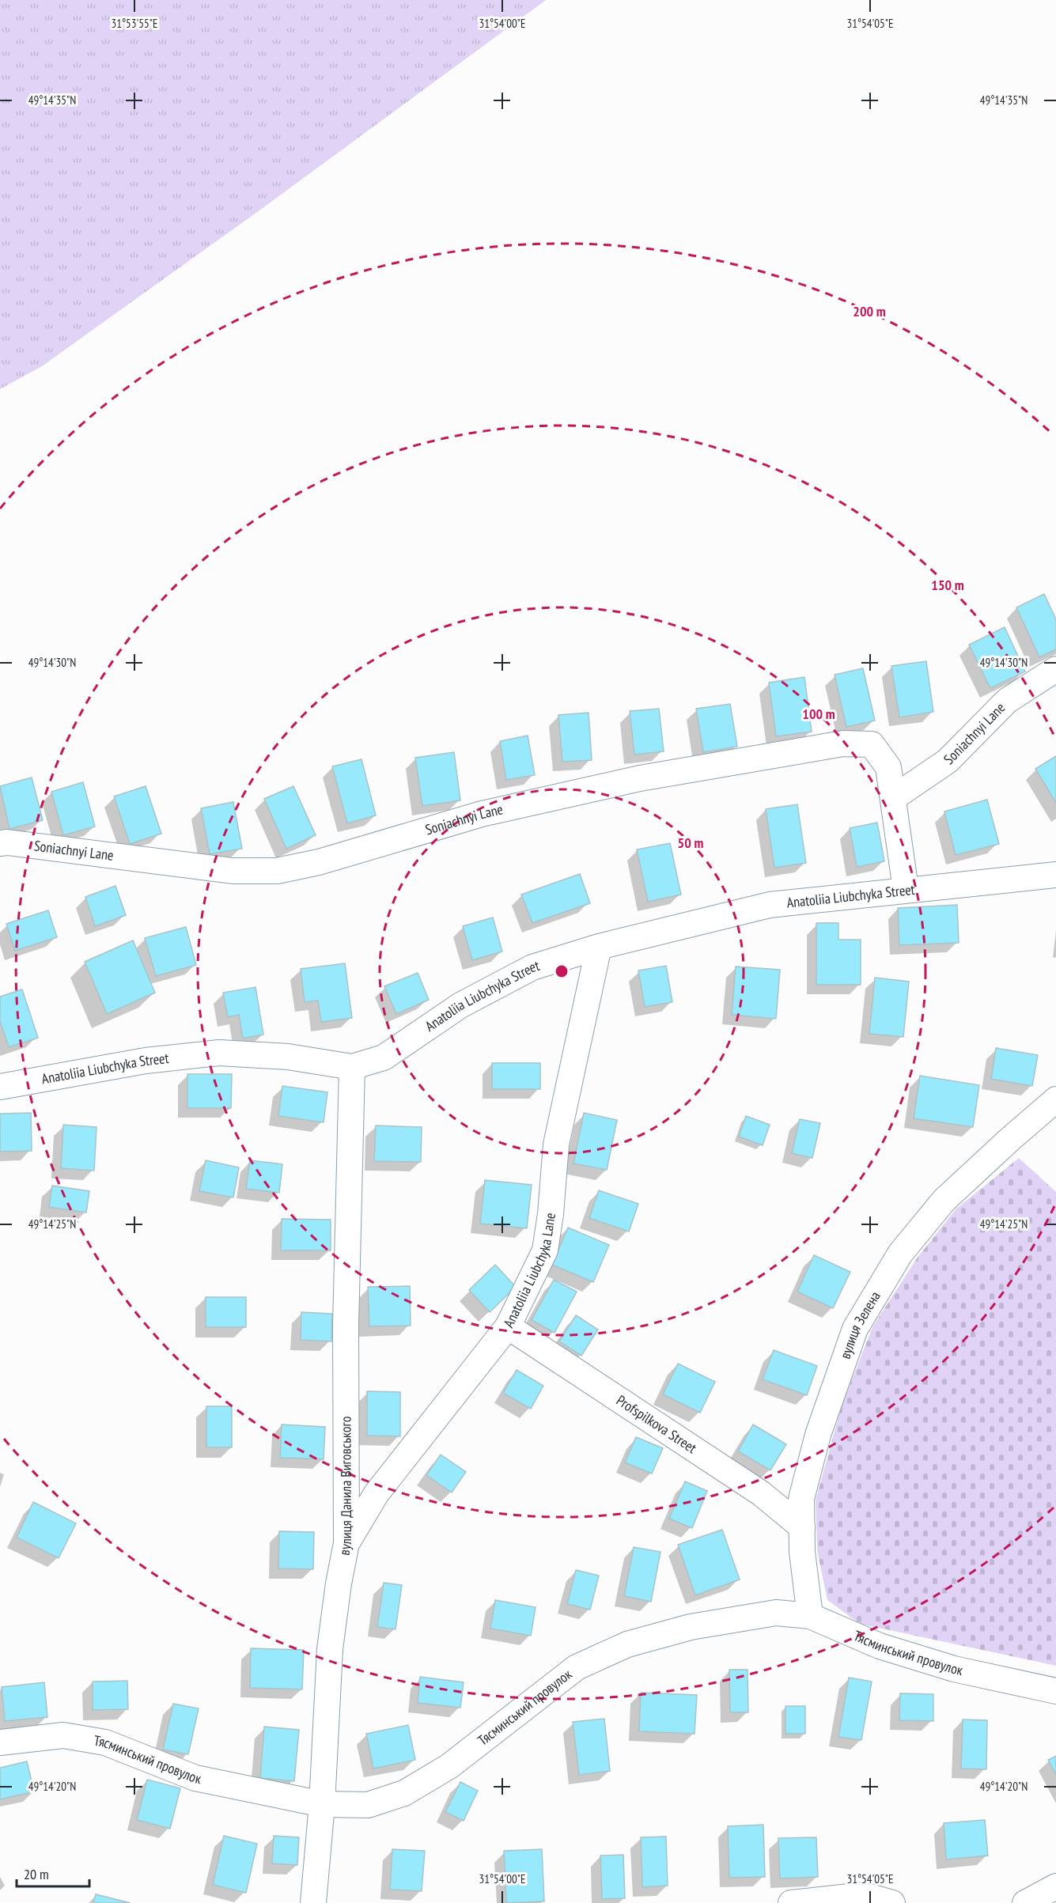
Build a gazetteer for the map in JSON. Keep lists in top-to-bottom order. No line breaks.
{"streets":{"street":["Soniachnyi Lane","Anatoliia Liubchyka Street","Anatoliia Liubchyka Lane","вулиця Зелена","Profspilkova Street","вулиця Данила Виговського","Тясминський провулок"]},"crossings":[["Soniachnyi Lane","Anatoliia Liubchyka Street"],["Anatoliia Liubchyka Street","Anatoliia Liubchyka Lane"],["Anatoliia Liubchyka Street","вулиця Данила Виговського"],["Anatoliia Liubchyka Lane","Profspilkova Street"],["Anatoliia Liubchyka Lane","вулиця Данила Виговського"],["вулиця Зелена","Profspilkova Street"],["вулиця Зелена","Тясминський провулок"],["вулиця Данила Виговського","Тясминський провулок"]],"scale_bar":"20 m","coordinates":["31°53'55\"E","31°54'00\"E","31°54'05\"E","49°14'35\"N","49°14'30\"N","49°14'25\"N","49°14'20\"N"],"rings":["200 m","150 m","100 m","50 m"]}
